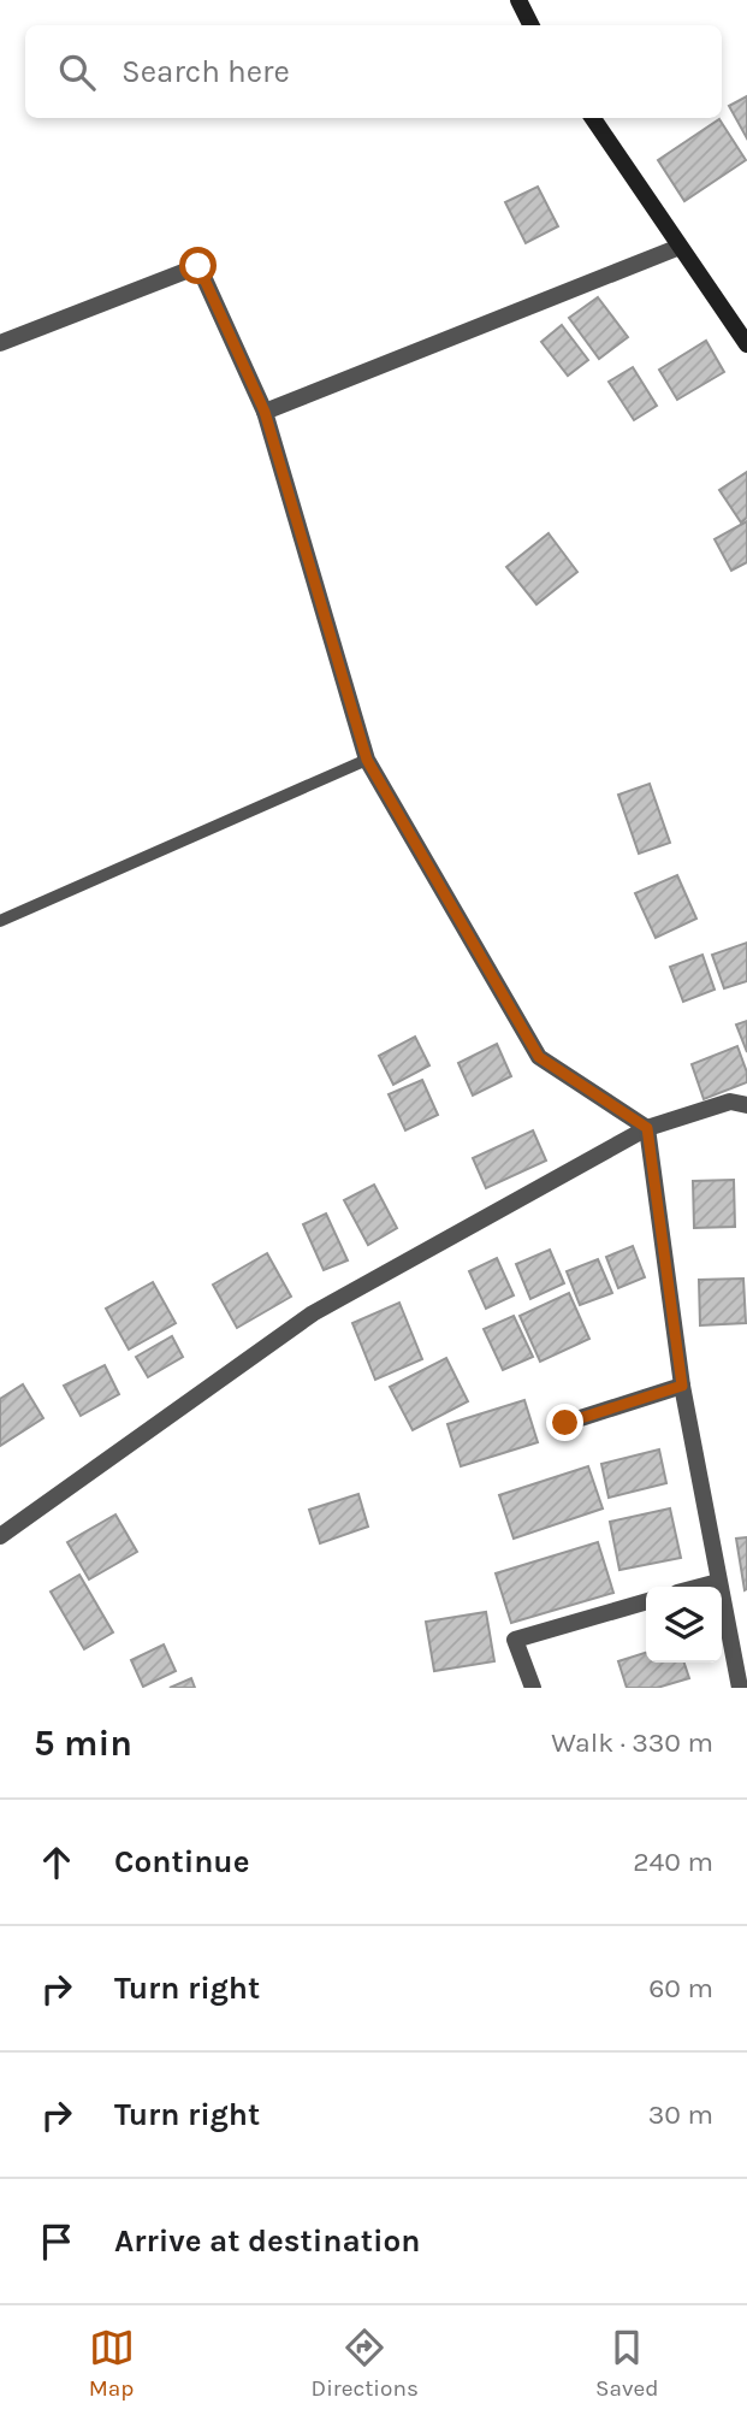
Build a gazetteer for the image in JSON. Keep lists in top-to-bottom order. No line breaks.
{"page":{"search":"Search here","heading":["5 min","Walk · 330 m"],"list":[["Continue","240 m"],["Turn right","60 m"],["Turn right","30 m"],"Arrive at destination"],"nav":["Map","Directions","Saved"]}}
